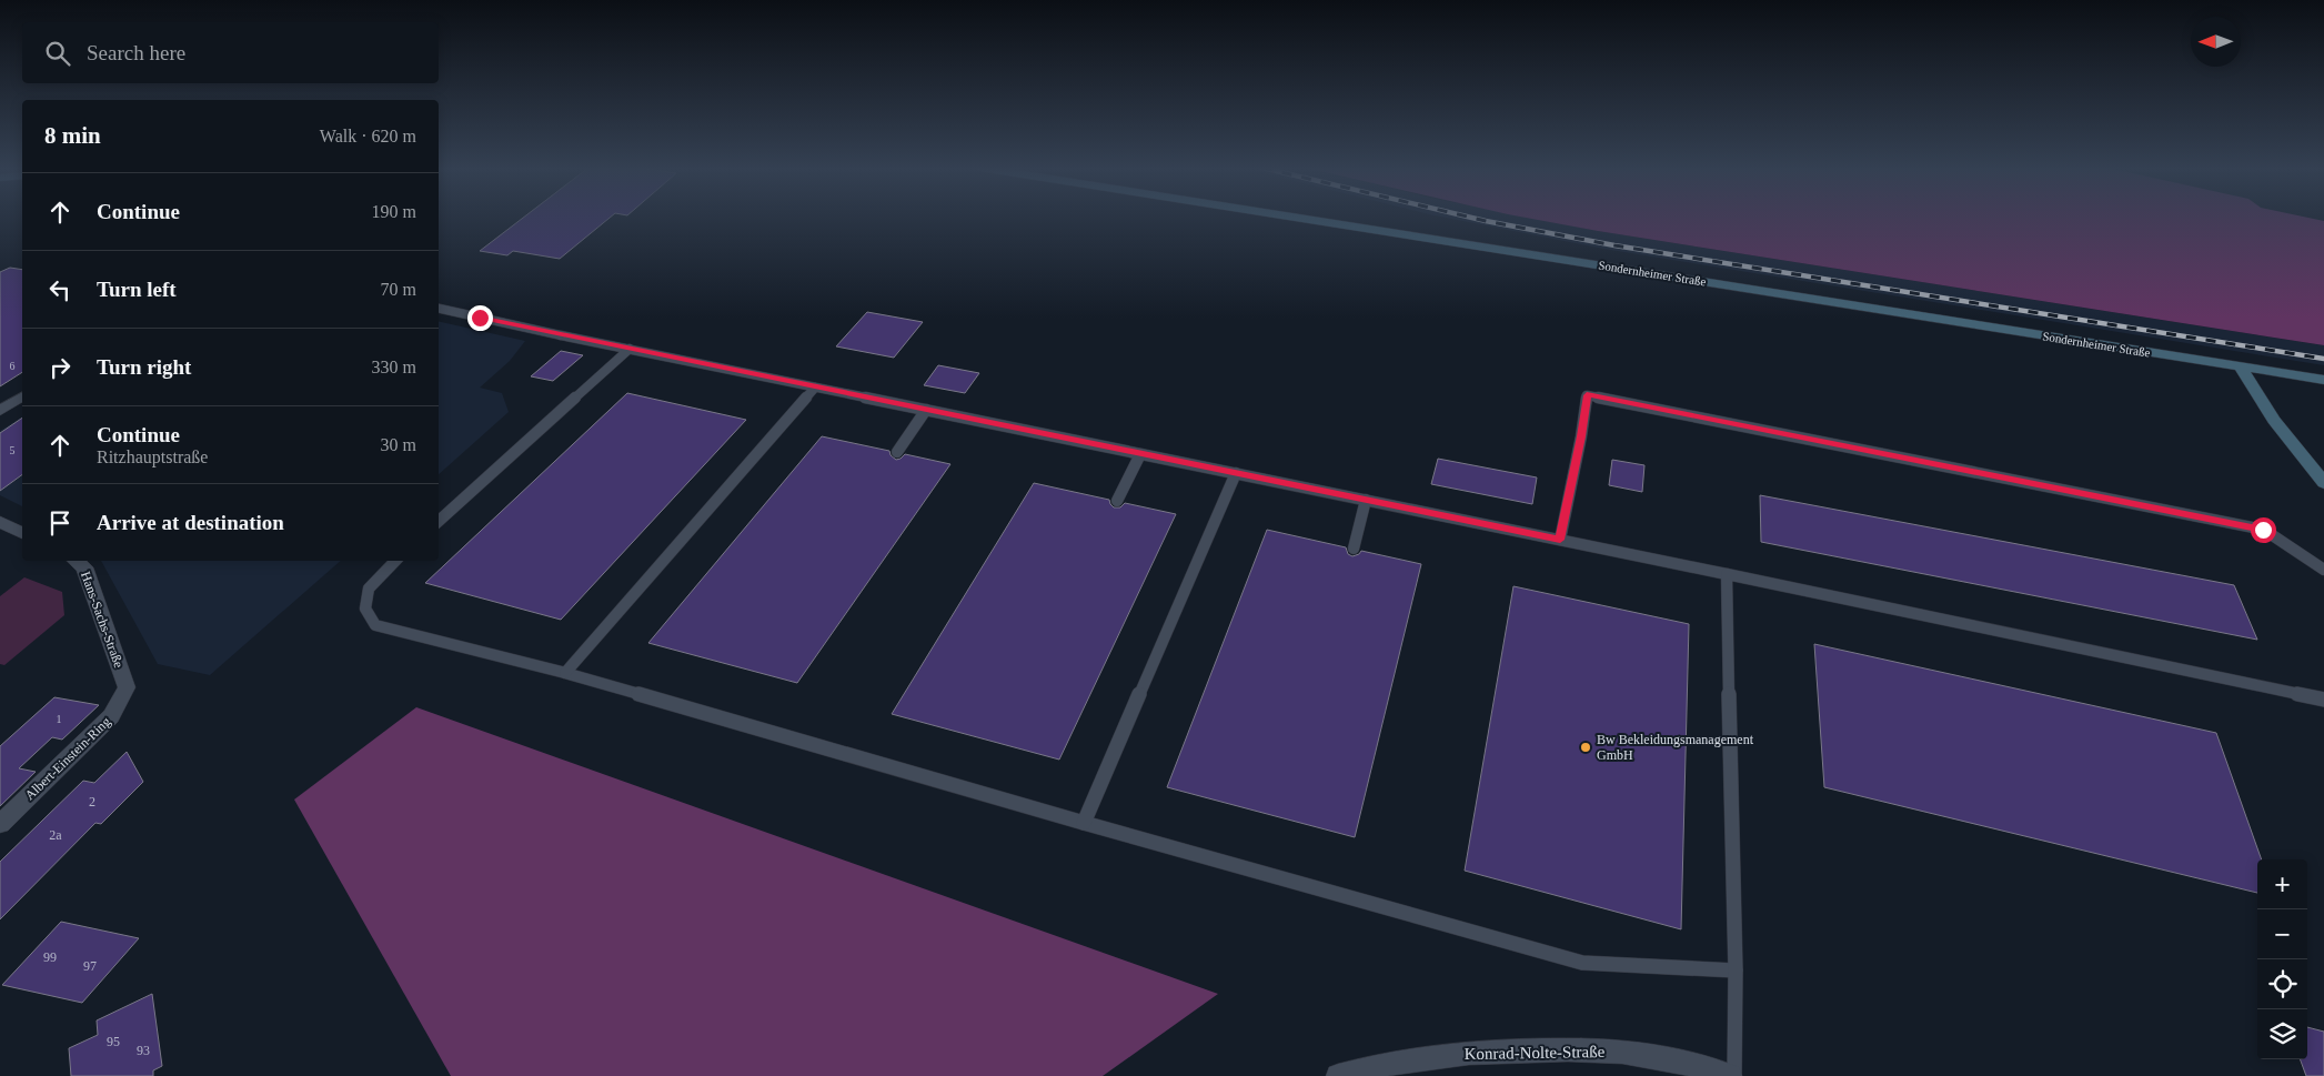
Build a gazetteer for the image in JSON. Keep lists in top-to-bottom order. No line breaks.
{"streets":{"main road":["Sondernheimer Straße"],"street":["Hans-Sachs-Straße","Albert-Einstein-Ring","Konrad-Nolte-Straße"]},"crossings":[["Hans-Sachs-Straße","Albert-Einstein-Ring"]],"places":["Bw Bekleidungsmanagement GmbH"],"house_numbers":["6","5","1","2","2a","99","97","95","93"],"north":"left","page":{"search":"Search here","heading":["8 min","Walk · 620 m"],"list":[["Continue","190 m"],["Turn left","70 m"],["Turn right","330 m"],["Continue","Ritzhauptstraße","30 m"],"Arrive at destination"],"map_buttons":["+","−"]}}
